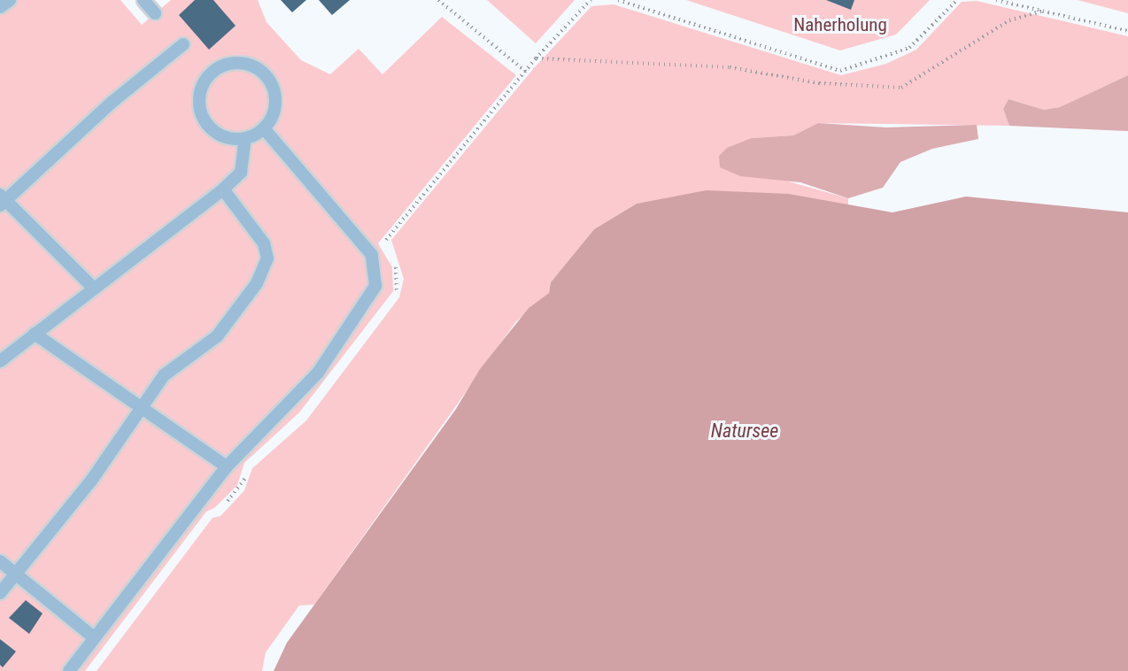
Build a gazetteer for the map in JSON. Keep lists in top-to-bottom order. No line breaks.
{"water":["Natursee"],"parks":["Naherholung"]}
